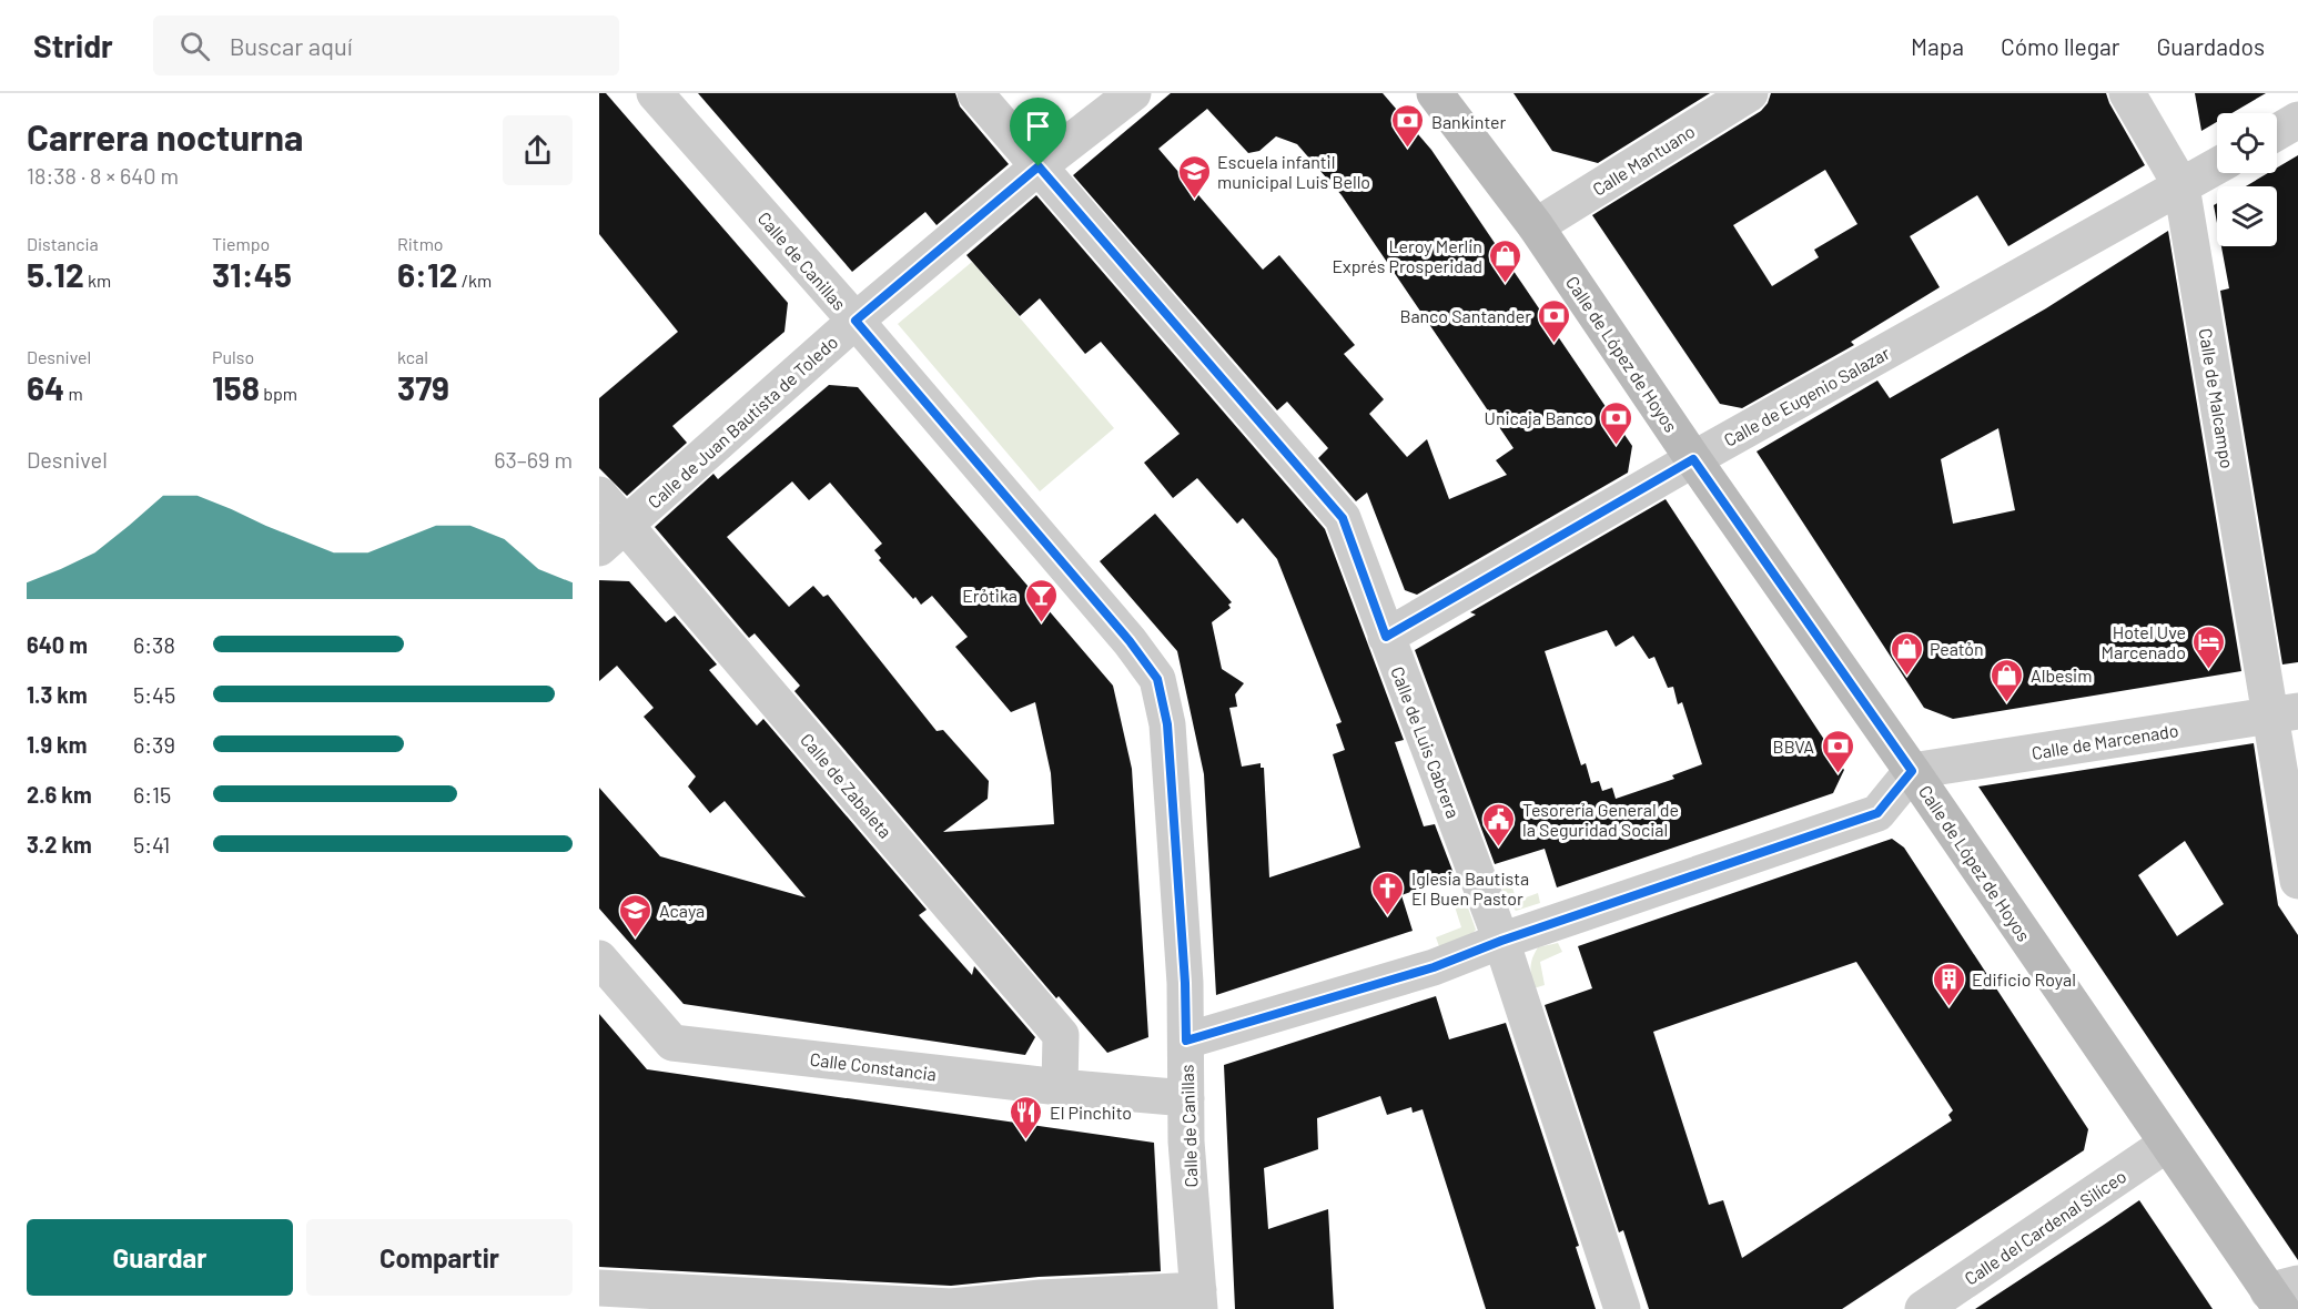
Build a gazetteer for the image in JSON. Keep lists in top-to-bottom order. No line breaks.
{"streets":{"street":["Calle Mantuano","Calle de Canillas","Calle de López de Hoyos","Calle de Eugenio Salazar","Calle de Malcampo","Calle de Juan Bautista de Toledo","Calle de Marcenado","Calle de Luis Cabrera","Calle de Zabaleta","Calle Constancia","Calle del Cardenal Silíceo"]},"crossings":[["Calle Mantuano","Calle de López de Hoyos"],["Calle de Canillas","Calle de Juan Bautista de Toledo"],["Calle de Canillas","Calle Constancia"],["Calle de López de Hoyos","Calle de Eugenio Salazar"],["Calle de López de Hoyos","Calle de Marcenado"],["Calle de López de Hoyos","Calle del Cardenal Silíceo"],["Calle de Eugenio Salazar","Calle de Malcampo"],["Calle de Eugenio Salazar","Calle de Luis Cabrera"],["Calle de Malcampo","Calle de Marcenado"],["Calle de Juan Bautista de Toledo","Calle de Luis Cabrera"],["Calle de Juan Bautista de Toledo","Calle de Zabaleta"],["Calle de Zabaleta","Calle Constancia"]],"places":{"bank":["Bankinter","Banco Santander","Unicaja Banco","BBVA"],"school or university":["Escuela infantil municipal Luis Bello","Acaya"],"shop":["Leroy Merlin Exprés Prosperidad","Peatón","Albesim"],"bar":["Erótika"],"hotel":["Hotel Uve Marcenado"],"public building":["Tesorería General de la Seguridad Social"],"church":["Iglesia Bautista El Buen Pastor"],"building":["Edificio Royal"],"restaurant":["El Pinchito"]},"page":{"header":"Stridr","search":"Buscar aquí","nav":["Mapa","Cómo llegar","Guardados"],"heading":["Carrera nocturna","18:38 · 8 × 640 m"],"stats":[["Distancia","5.12 km"],["Tiempo","31:45"],["Ritmo","6:12 /km"],["Desnivel","64 m"],["Pulso","158 bpm"],["kcal","379"]],"chart":["Desnivel","63–69 m"],"list":[{"name":"640 m","note":"6:38"},{"name":"1.3 km","note":"5:45"},{"name":"1.9 km","note":"6:39"},{"name":"2.6 km","note":"6:15"},{"name":"3.2 km","note":"5:41"}],"buttons":["Guardar","Compartir"]}}
